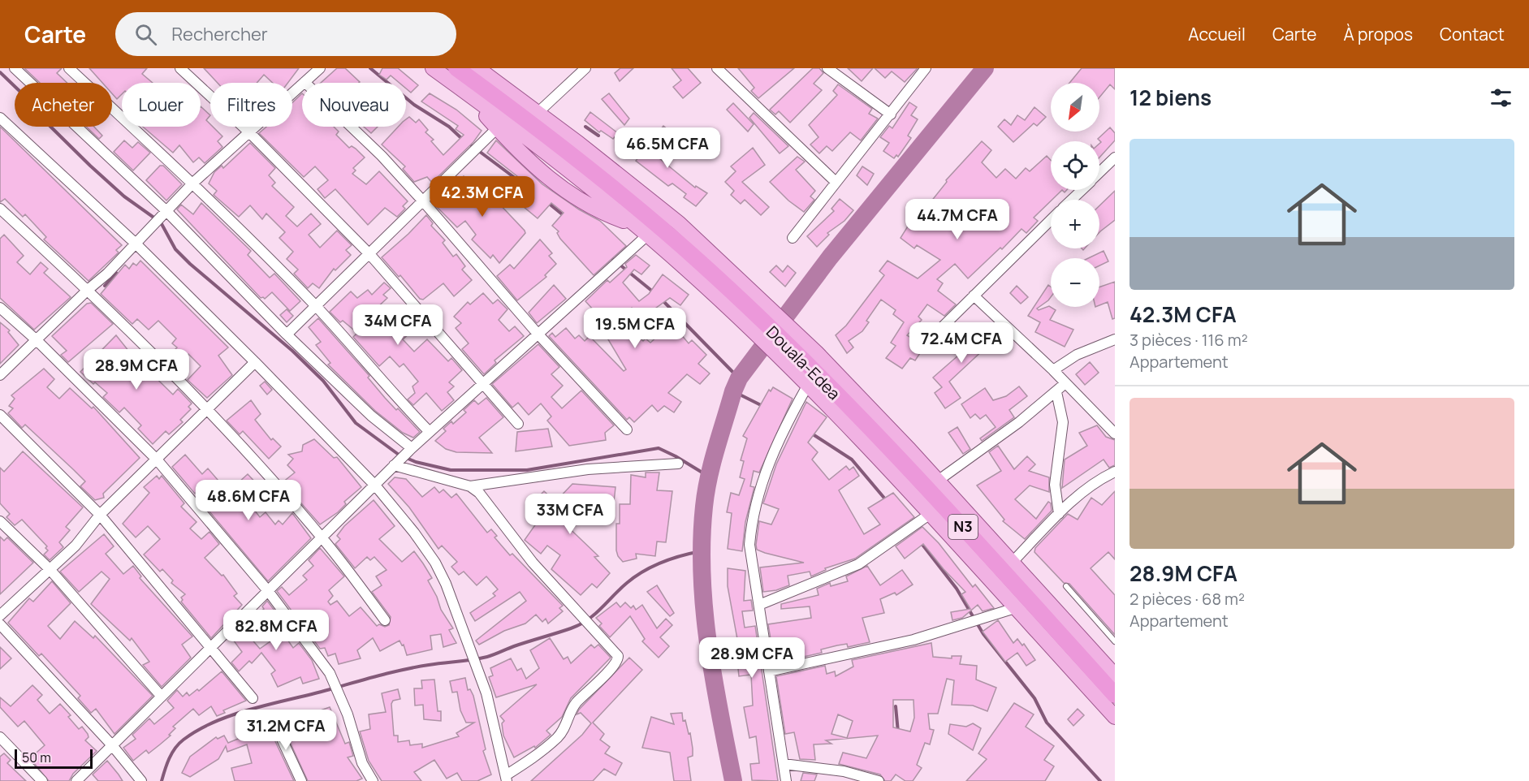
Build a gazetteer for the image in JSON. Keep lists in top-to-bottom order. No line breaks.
{"streets":{"highway":["Douala-Edea","N3"]},"scale_bar":"50 m","north":"bottom left","page":{"header":"Carte","search":"Rechercher","nav":["Accueil","Carte","À propos","Contact"],"heading":"12 biens","map_buttons":["+","−"],"chip":["Acheter","Louer","Filtres","Nouveau"],"list":[{"name":"42.3M CFA","note":"3 pièces · 116 m² · Appartement"},{"name":"28.9M CFA","note":"2 pièces · 68 m² · Appartement"}],"price":["46.5M CFA","42.3M CFA","44.7M CFA","34M CFA","19.5M CFA","72.4M CFA","28.9M CFA","48.6M CFA","33M CFA","82.8M CFA","28.9M CFA","31.2M CFA"],"scale":"50 m"}}
